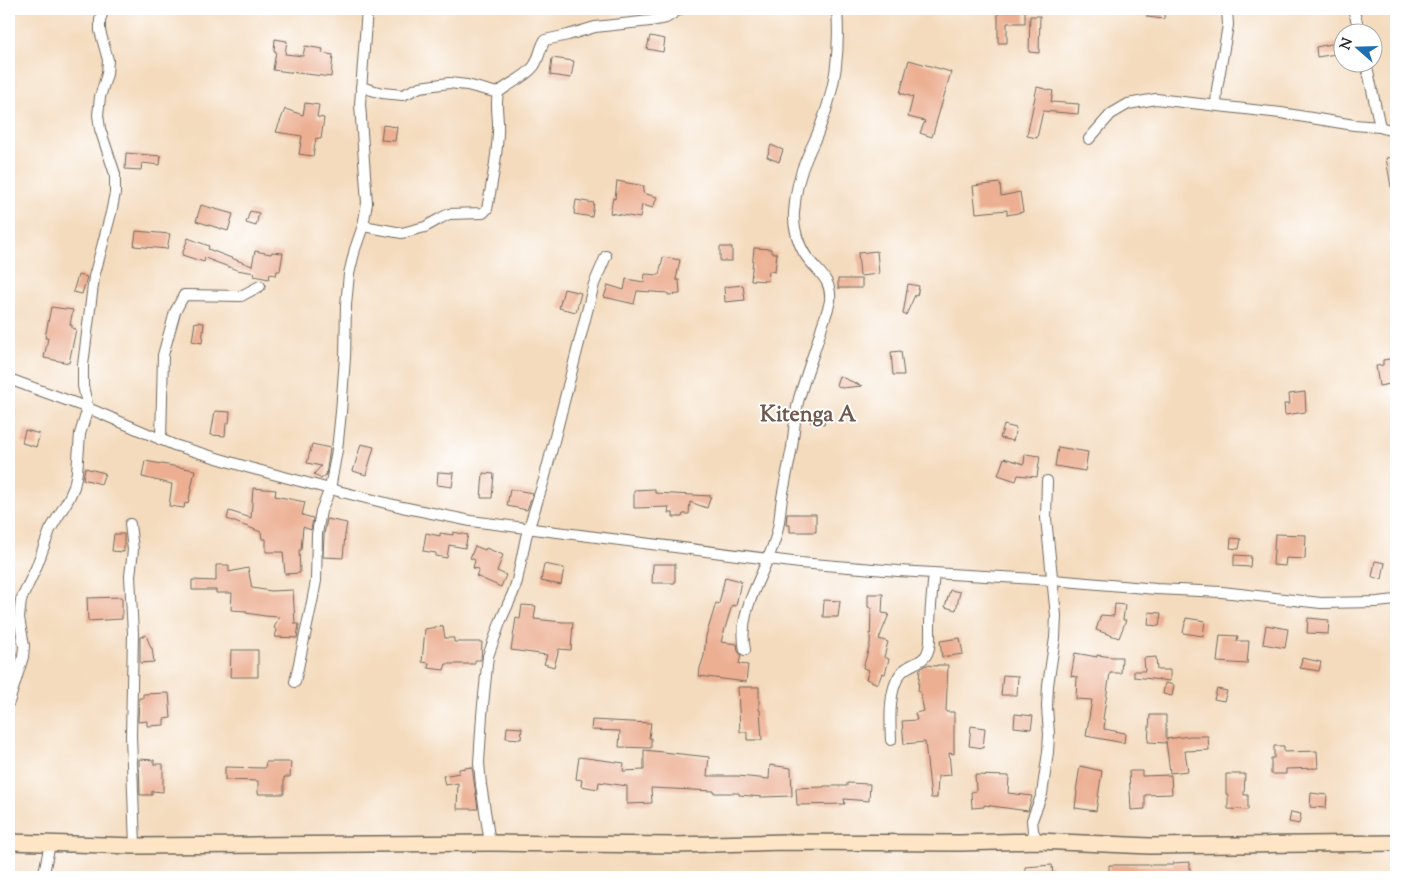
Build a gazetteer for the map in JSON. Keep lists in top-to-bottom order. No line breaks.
{"districts":["Kitenga A"],"north":"left"}
